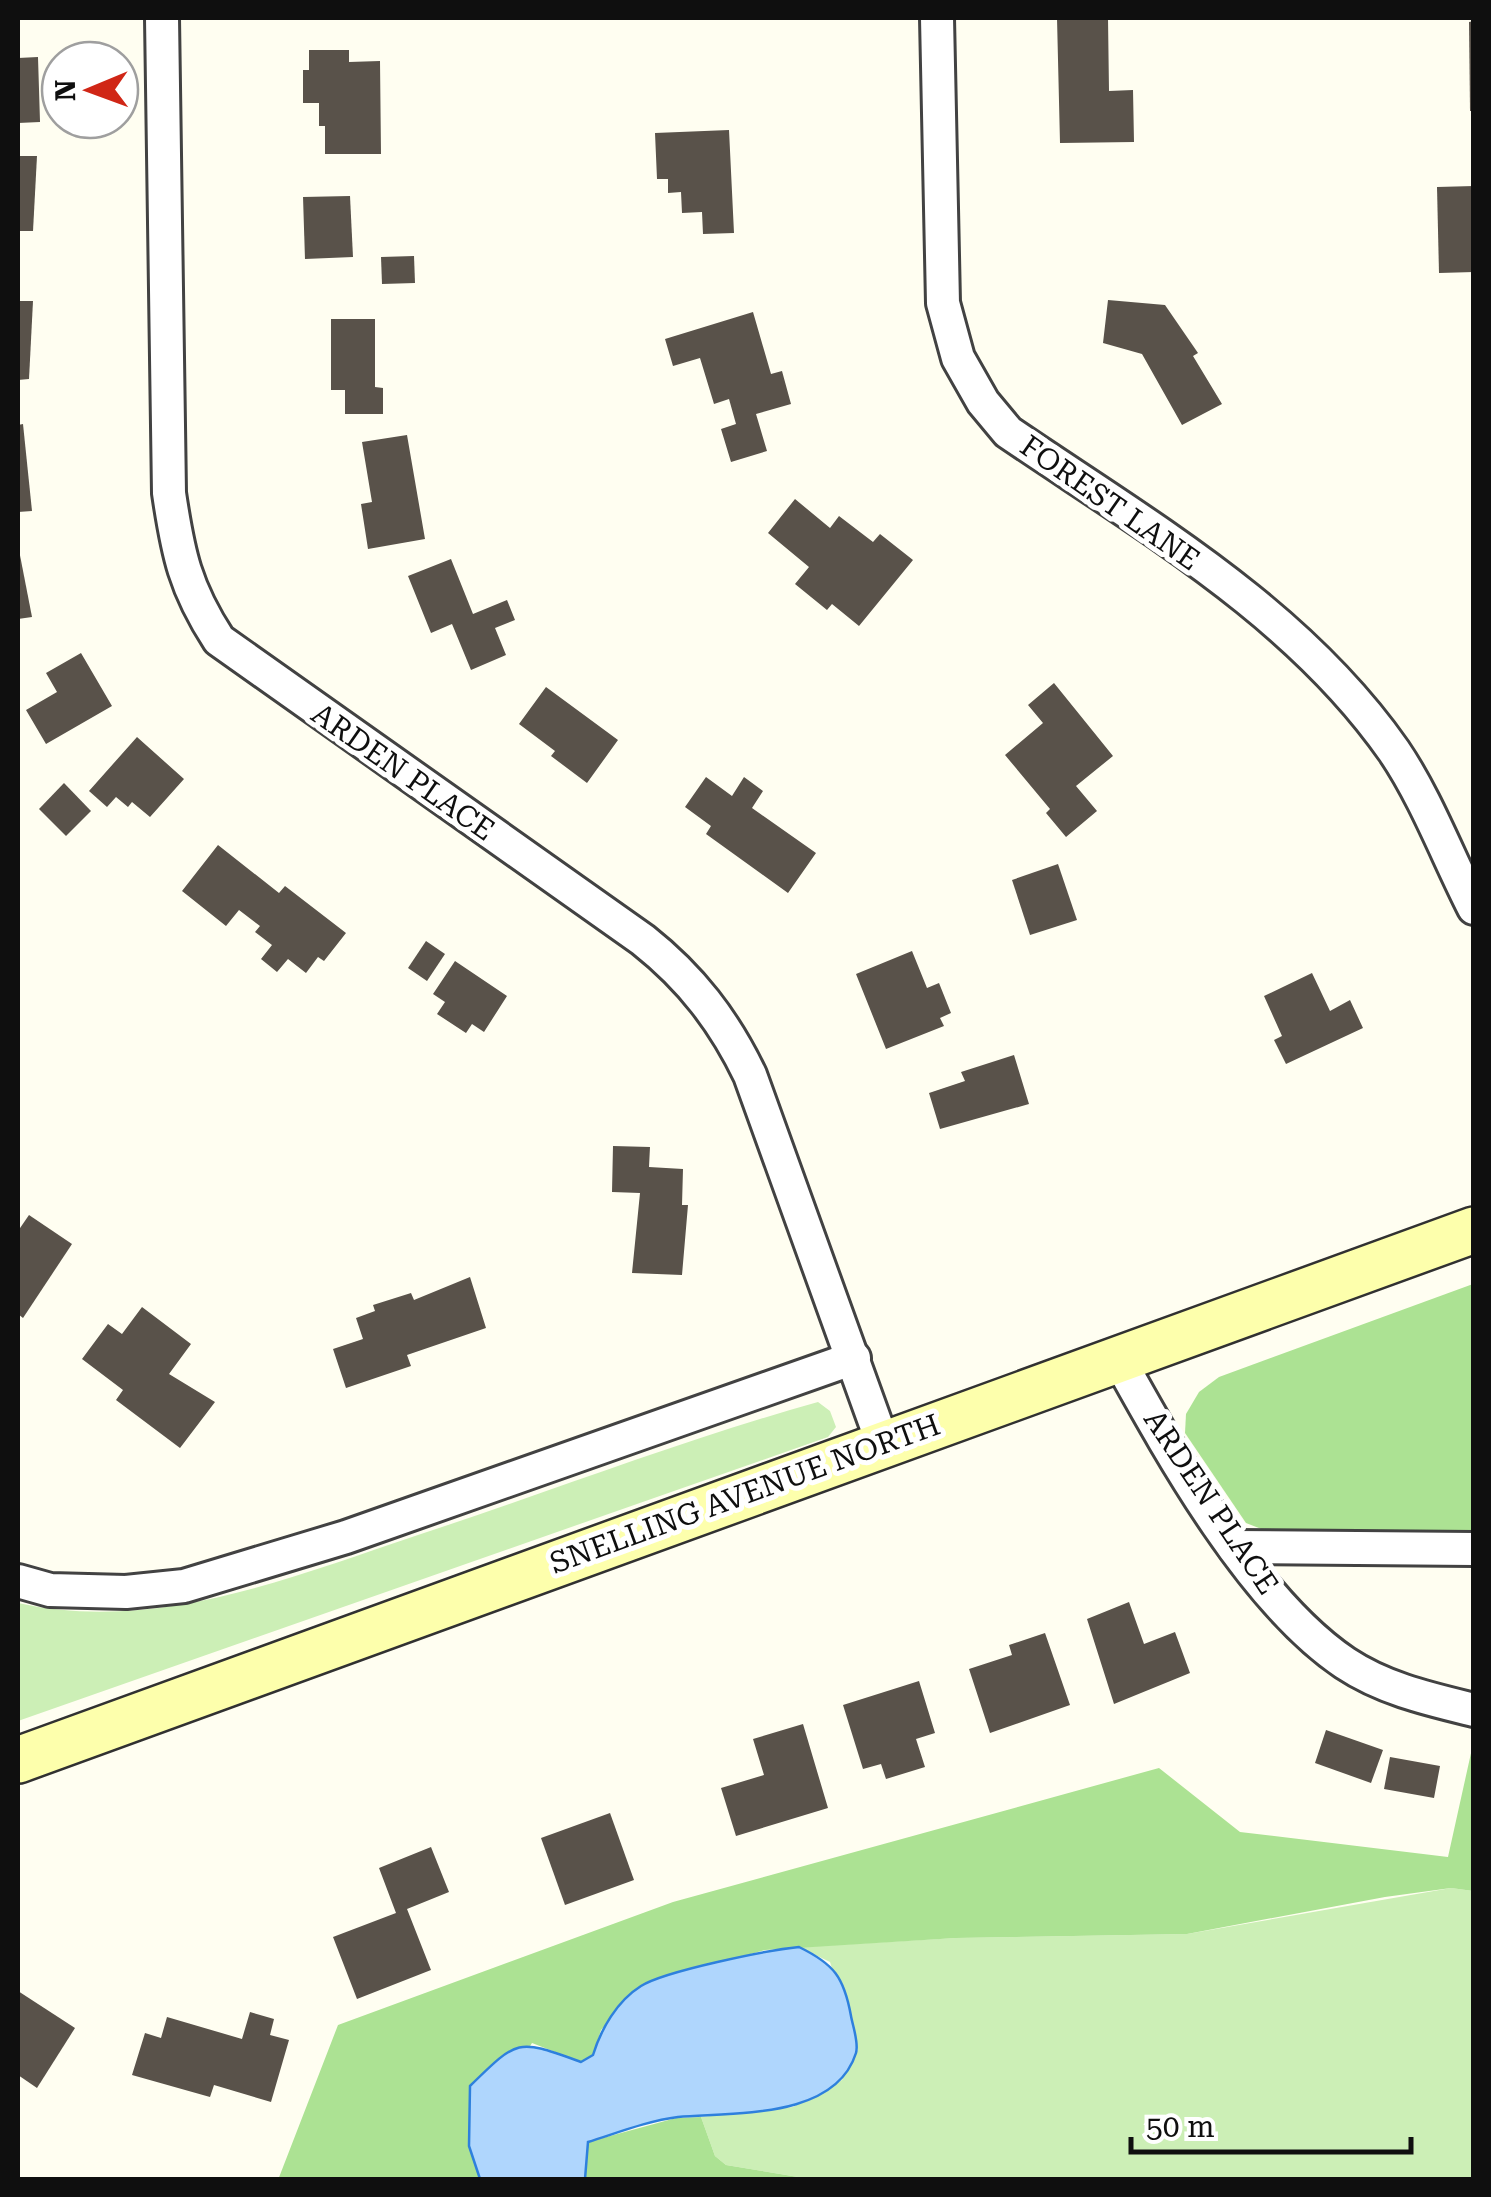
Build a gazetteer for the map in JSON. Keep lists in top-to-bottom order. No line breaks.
{"streets":{"street":["FOREST LANE","ARDEN PLACE","SNELLING AVENUE NORTH"]},"crossings":[["ARDEN PLACE","SNELLING AVENUE NORTH"]],"scale_bar":"50 m","north":"left"}
